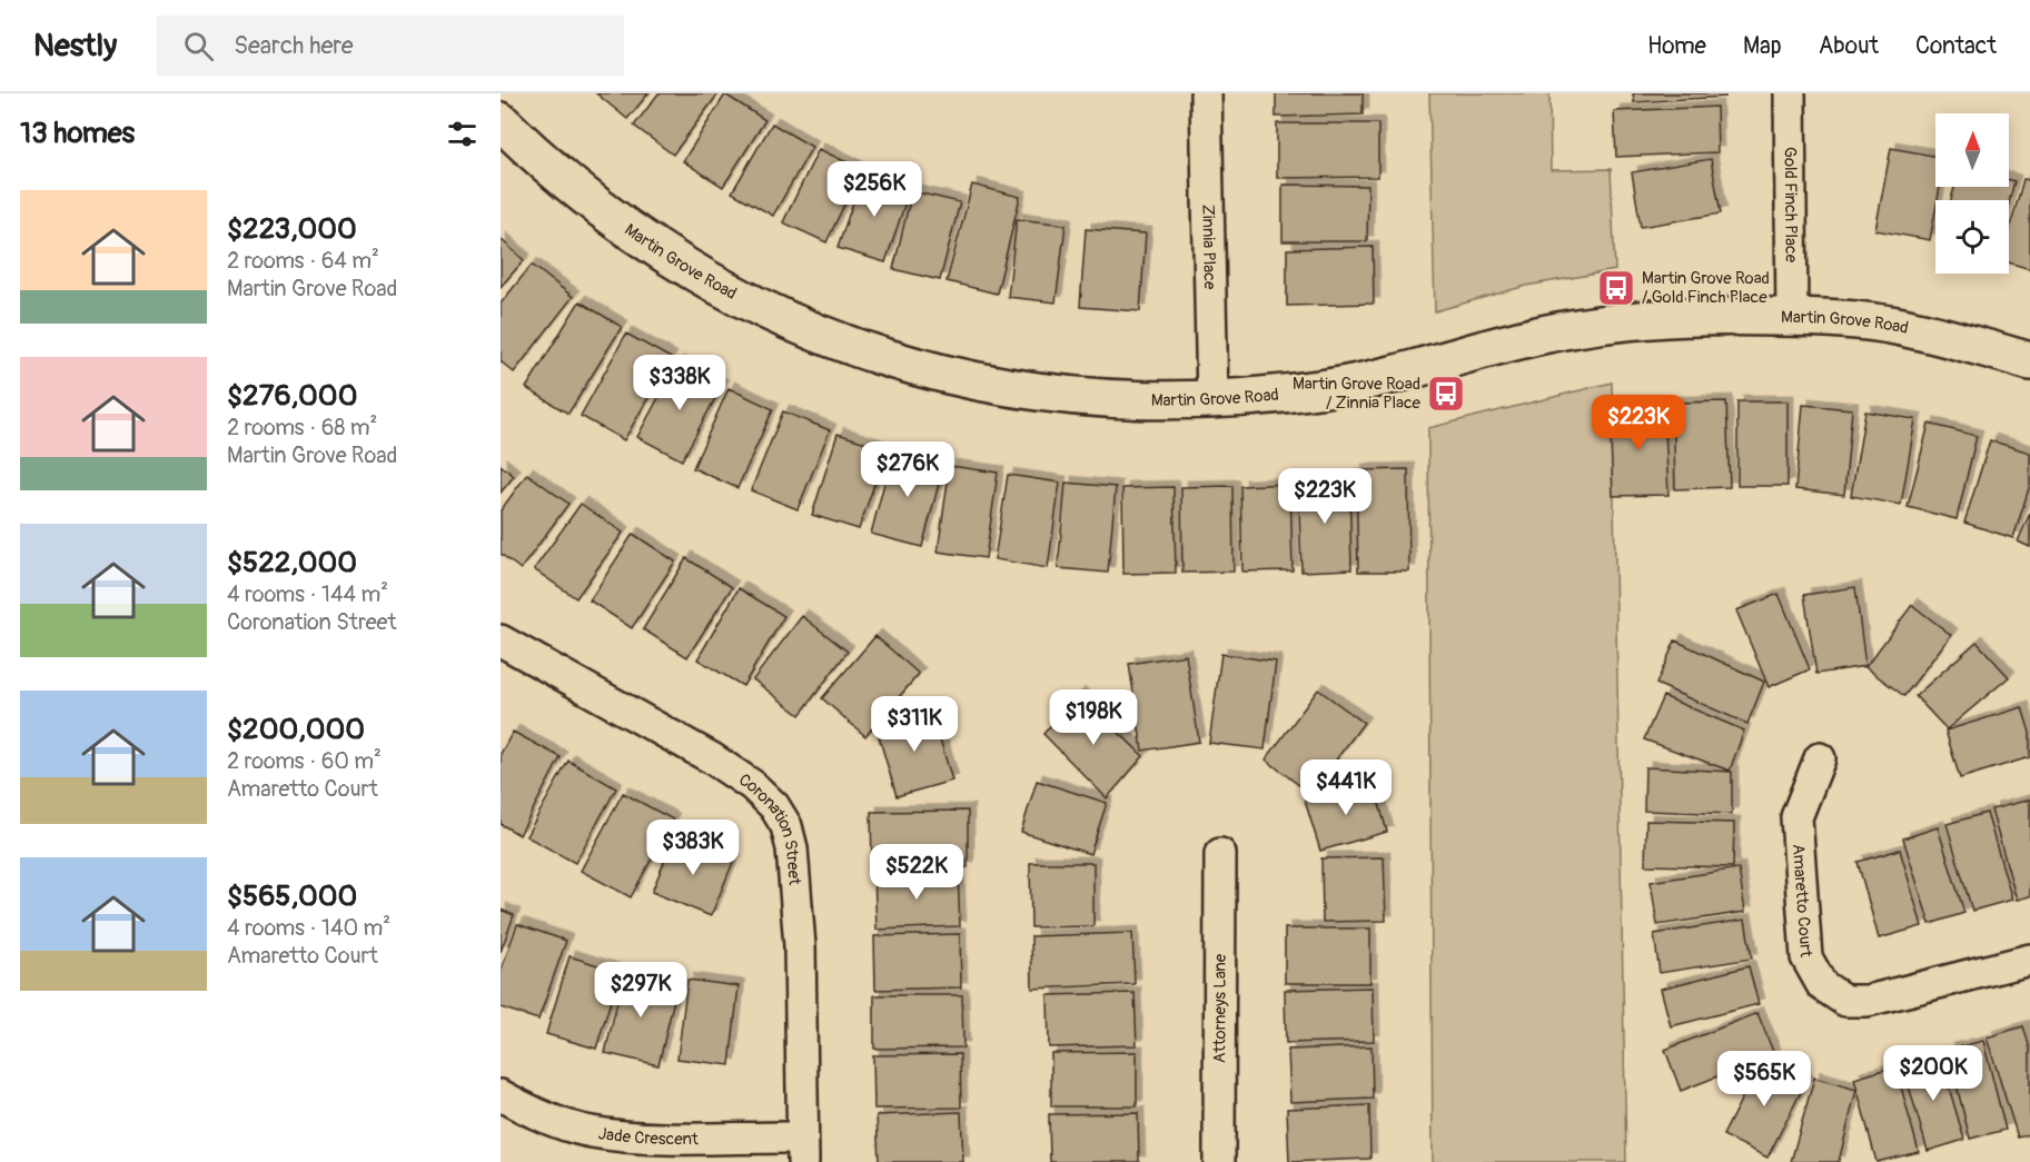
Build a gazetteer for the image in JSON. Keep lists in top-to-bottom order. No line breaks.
{"streets":{"street":["Gold Finch Place","Zinnia Place","Martin Grove Road","Coronation Street","Amaretto Court","Attorneys Lane","Jade Crescent"]},"crossings":[["Gold Finch Place","Martin Grove Road"],["Zinnia Place","Martin Grove Road"],["Coronation Street","Jade Crescent"]],"places":{"bus stop":["Martin Grove Road / Gold Finch Place","Martin Grove Road / Zinnia Place"]},"north":"top","page":{"header":"Nestly","search":"Search here","nav":["Home","Map","About","Contact"],"heading":"13 homes","price":["$256K","$338K","$223K","$276K","$223K","$198K","$311K","$441K","$383K","$522K","$297K","$200K","$565K"],"list":[{"name":"$223,000","note":"2 rooms · 64 m² · Martin Grove Road"},{"name":"$276,000","note":"2 rooms · 68 m² · Martin Grove Road"},{"name":"$522,000","note":"4 rooms · 144 m² · Coronation Street"},{"name":"$200,000","note":"2 rooms · 60 m² · Amaretto Court"},{"name":"$565,000","note":"4 rooms · 140 m² · Amaretto Court"}]}}
